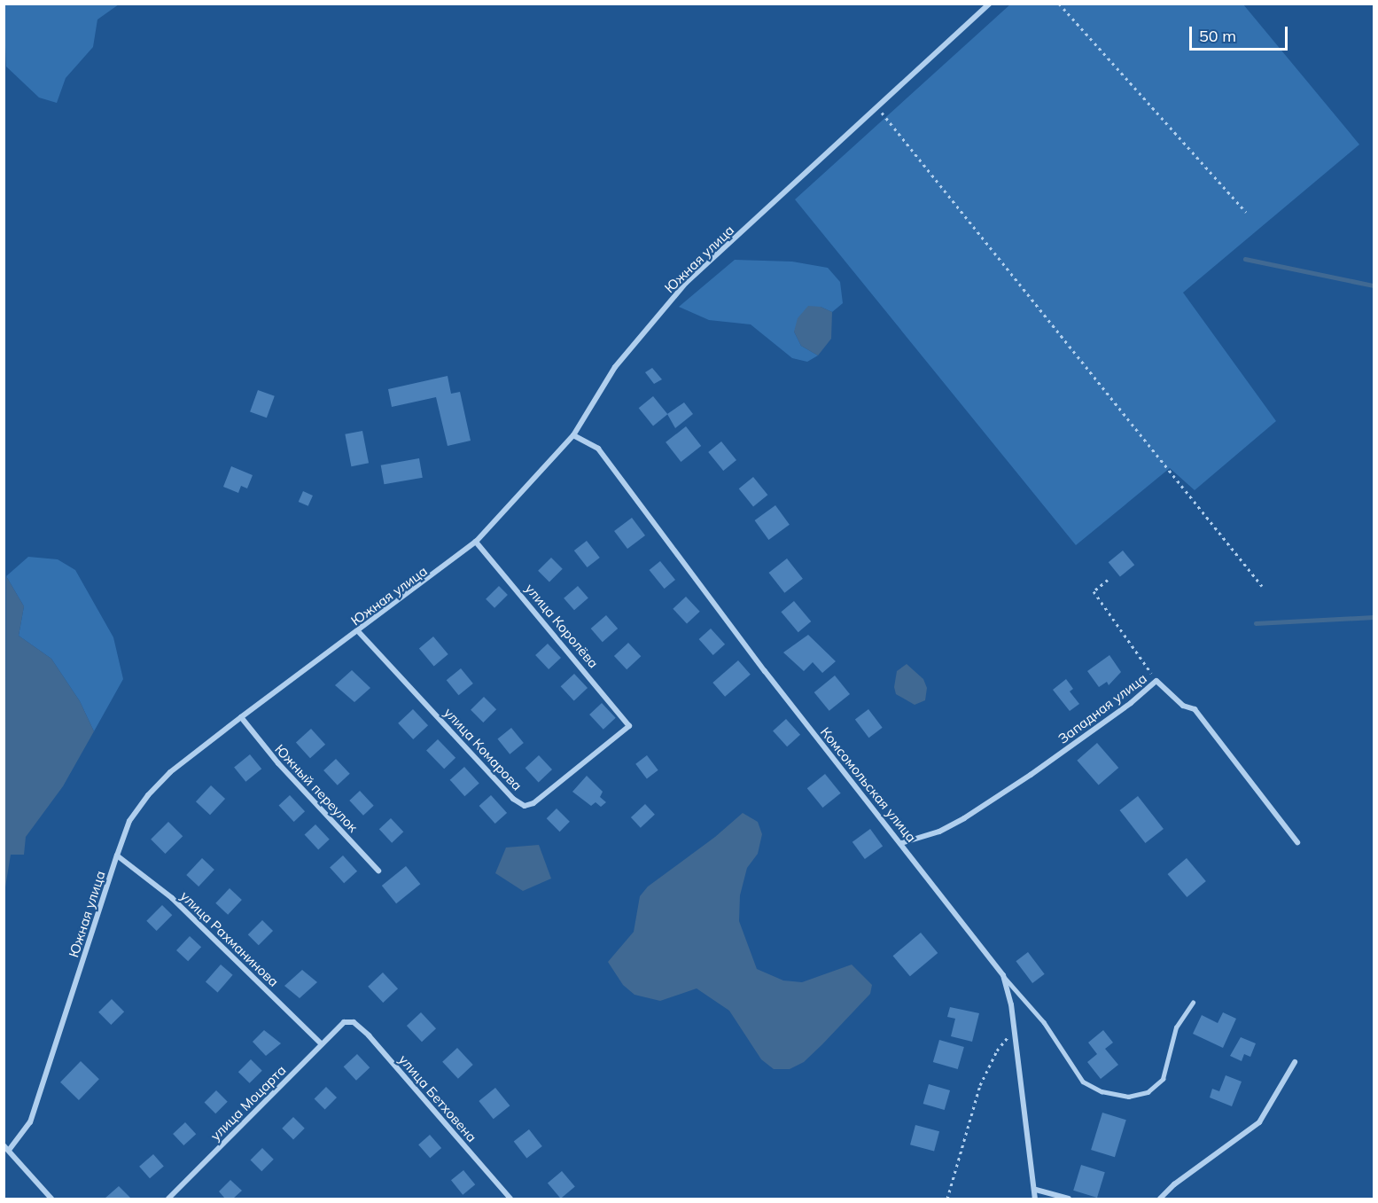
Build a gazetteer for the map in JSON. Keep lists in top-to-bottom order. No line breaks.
{"streets":{"street":["Южная улица","улица Королёва","Западная улица","улица Комарова","Комсомольская улица","Южный переулок","улица Рахманинова","улица Бетховена","улица Моцарта"]},"crossings":[["Южная улица","улица Королёва"],["Южная улица","улица Комарова"],["Южная улица","Комсомольская улица"],["Южная улица","Южный переулок"],["Южная улица","улица Рахманинова"],["улица Королёва","улица Комарова"],["Западная улица","Комсомольская улица"],["улица Рахманинова","улица Моцарта"],["улица Бетховена","улица Моцарта"]],"scale_bar":"50 m"}
